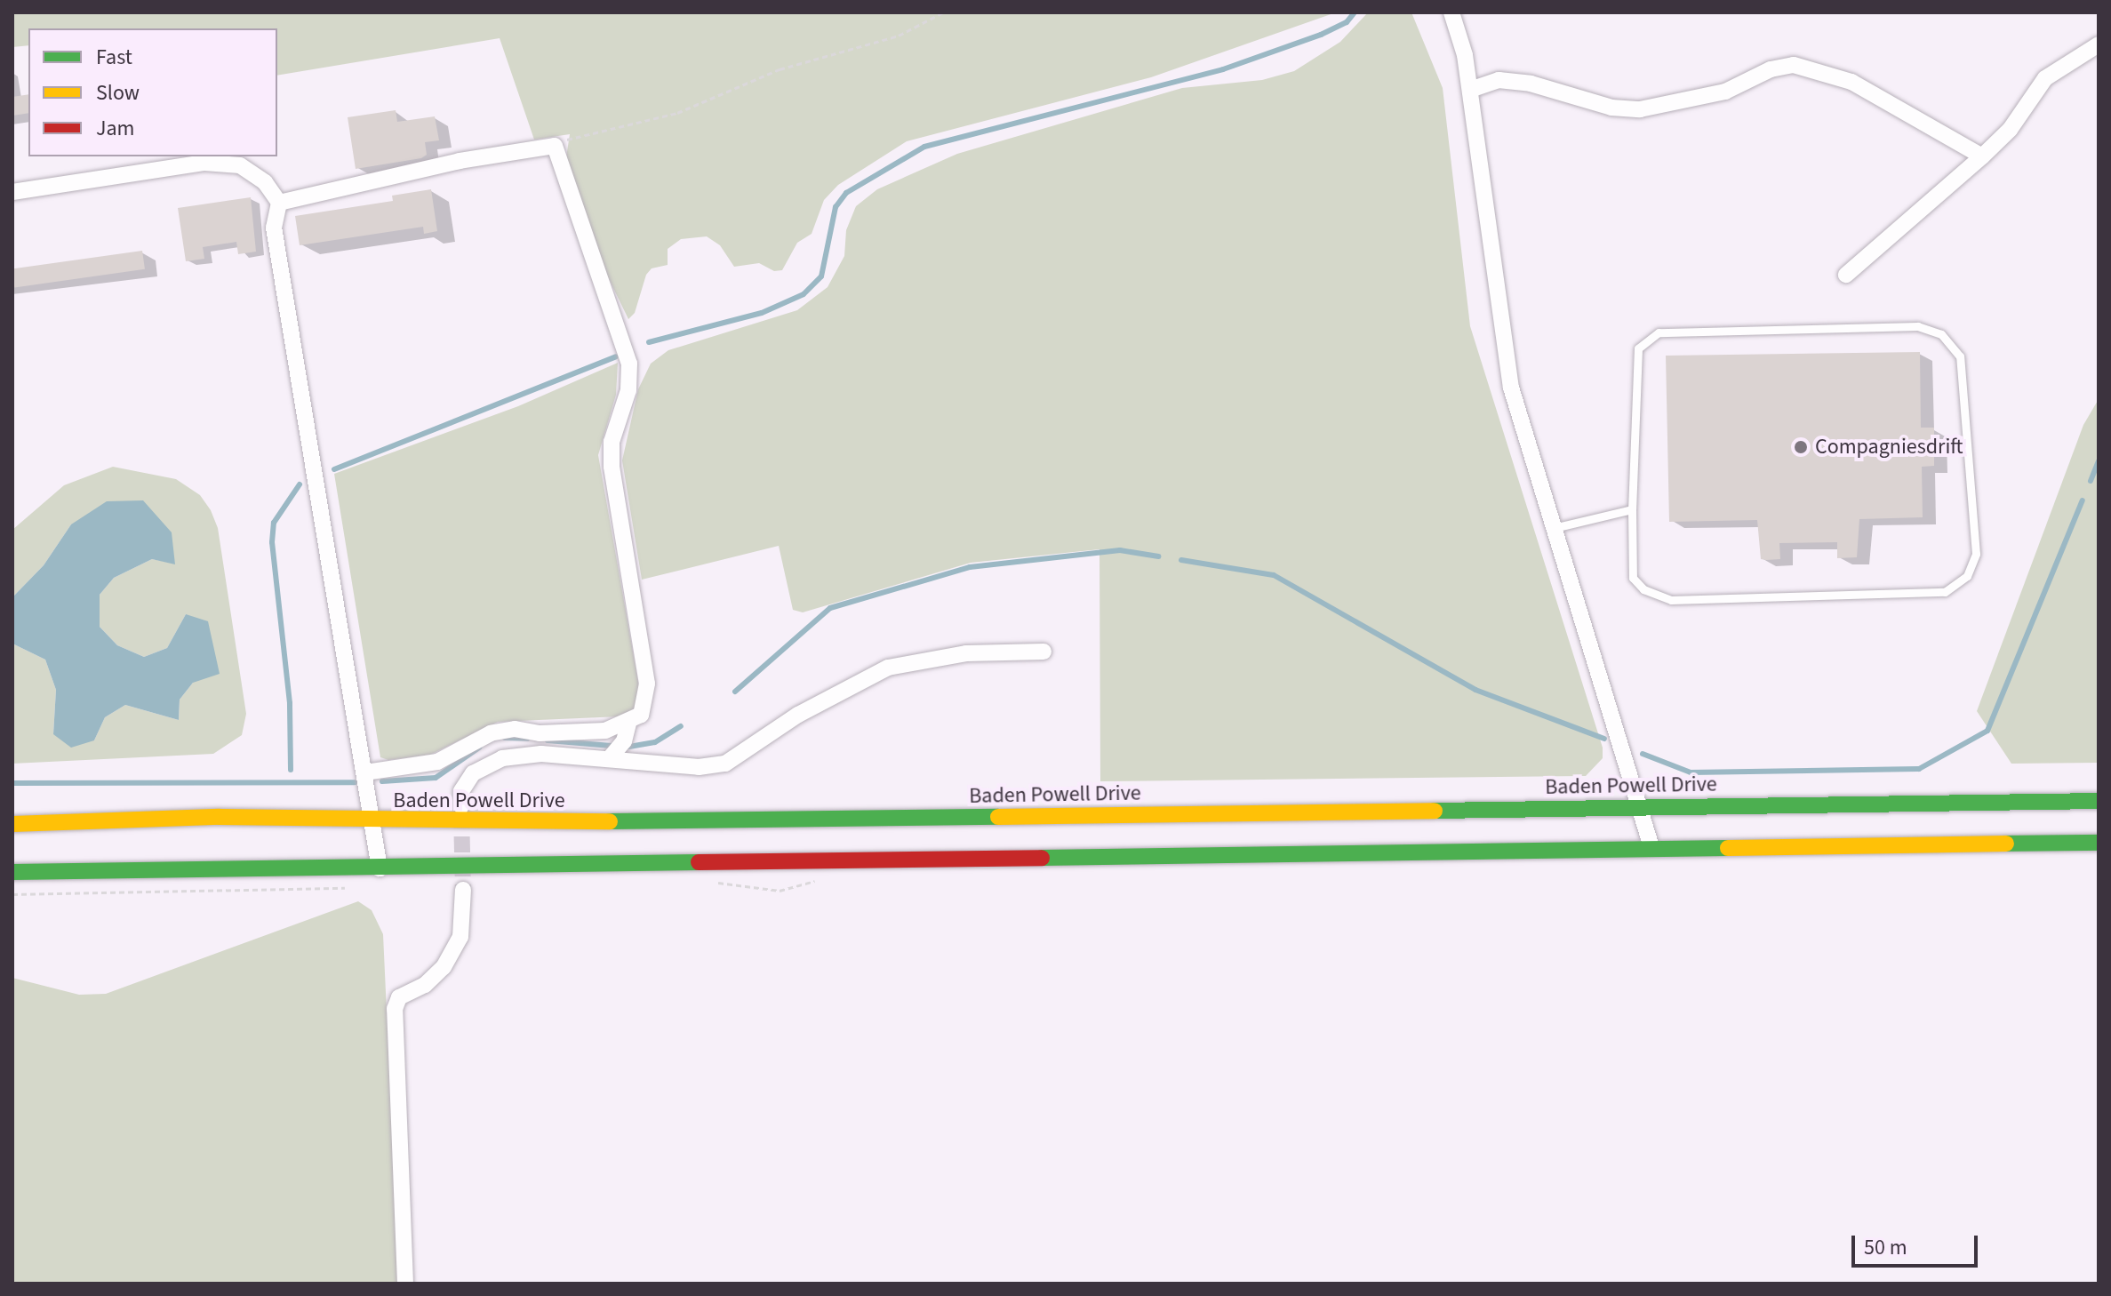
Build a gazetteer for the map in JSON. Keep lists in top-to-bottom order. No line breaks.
{"streets":{"main road":["Baden Powell Drive"]},"places":["Compagniesdrift"],"legend":["Fast","Slow","Jam"],"scale_bar":"50 m"}
